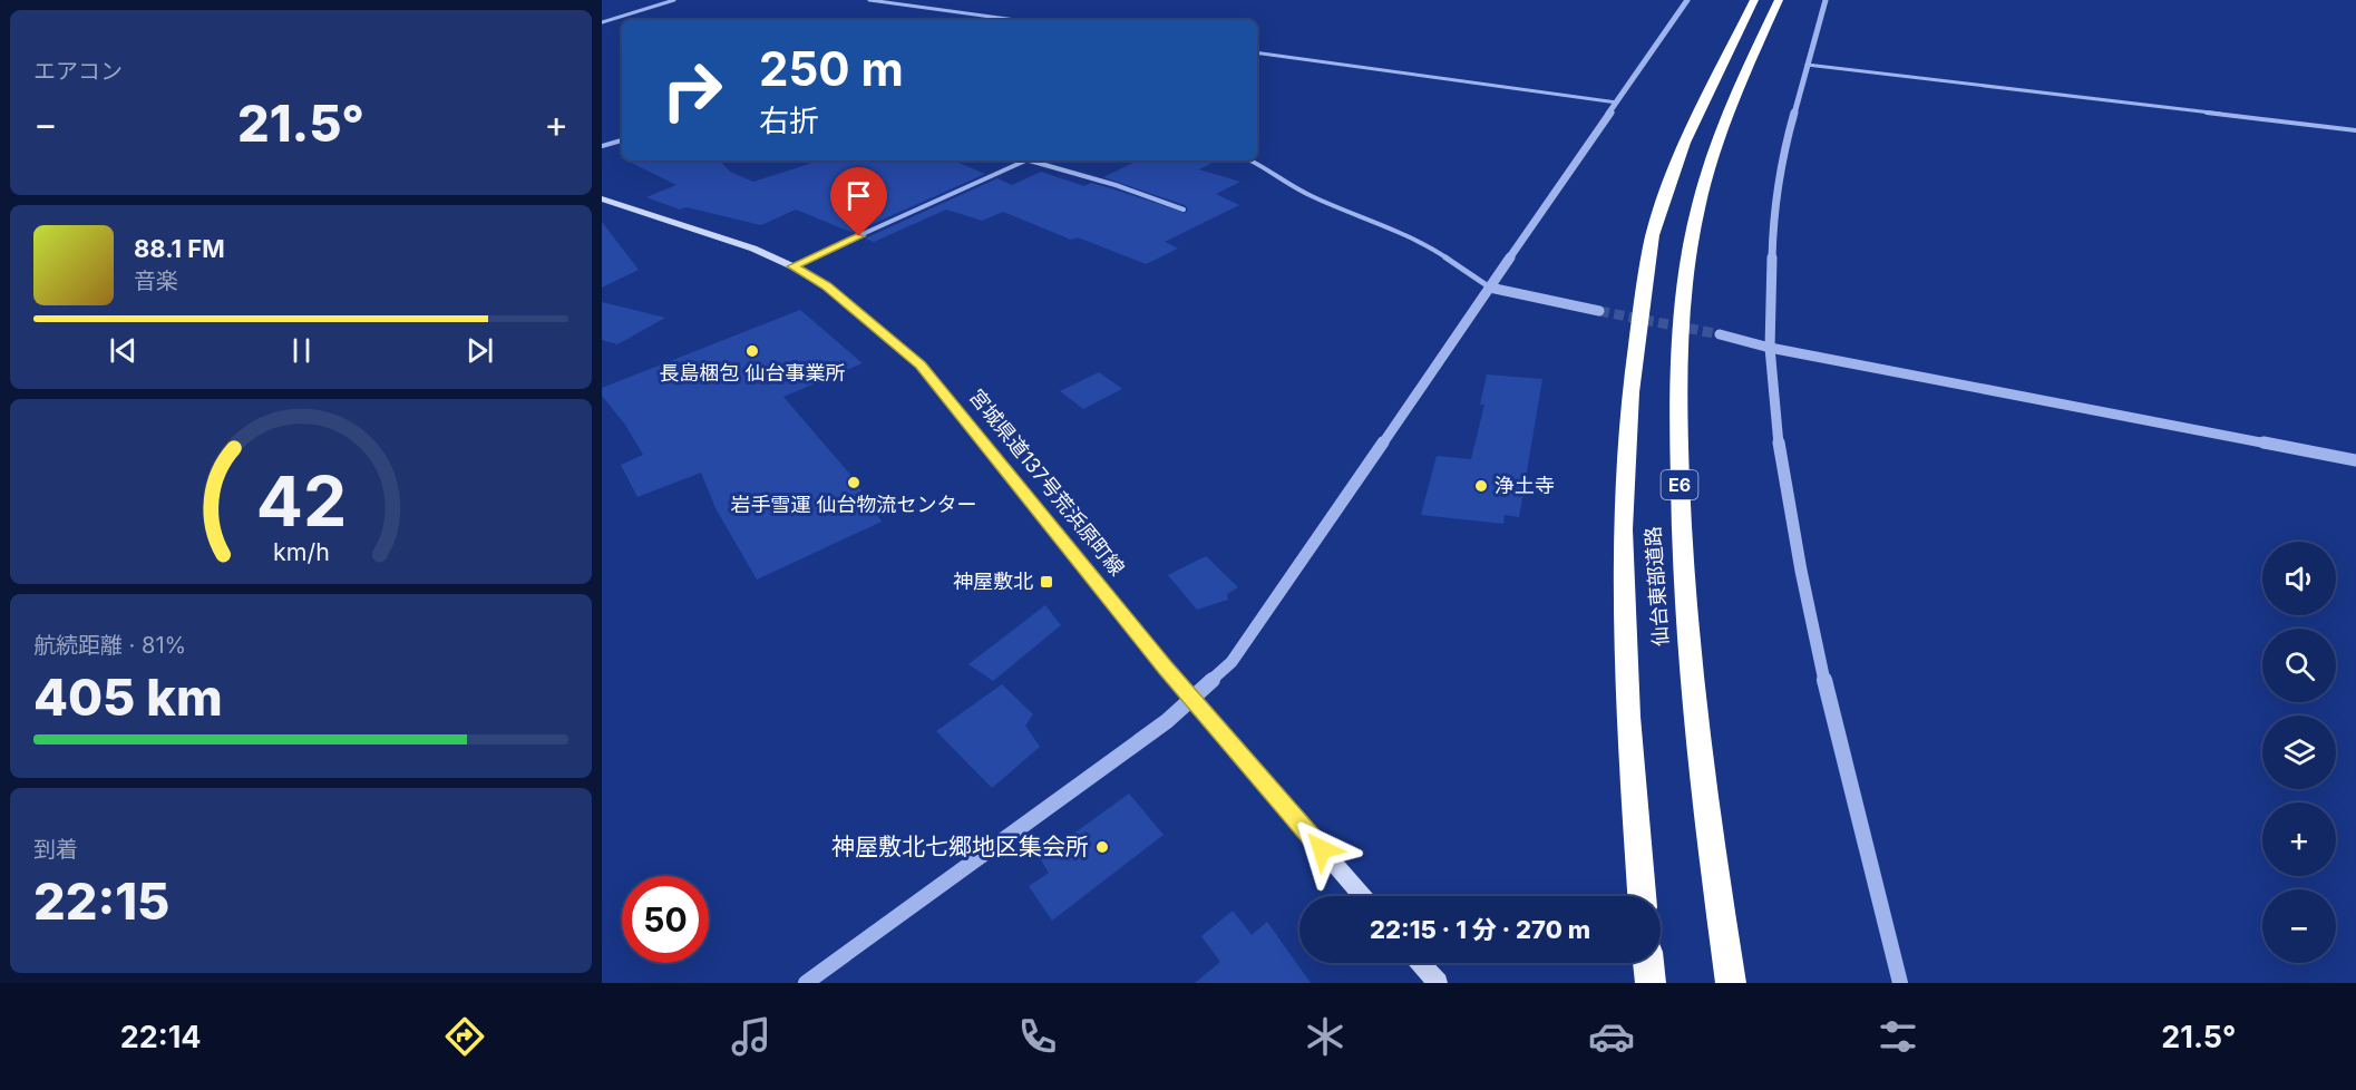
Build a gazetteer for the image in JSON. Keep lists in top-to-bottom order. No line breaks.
{"streets":{"highway":["E6","仙台東部道路"],"main road":["宮城県道137号荒浜原町線"]},"places":{"other":["長島梱包 仙台事業所","岩手雪運 仙台物流センター","浄土寺","神屋敷北七郷地区集会所"],"transit":["神屋敷北"]},"page":{"tile":["エアコン",["航続距離 · 81%","405 km"],["到着","22:15"]],"turn":["250 m","右折"],"heat":["−","21.5°","+"],"song":["88.1 FM","音楽"],"map_buttons":["+","−"],"limit":"50","trip":"22:15 · 1 分 · 270 m","tabs":["22:14","21.5°"],"gauge":["42","km/h"]}}
